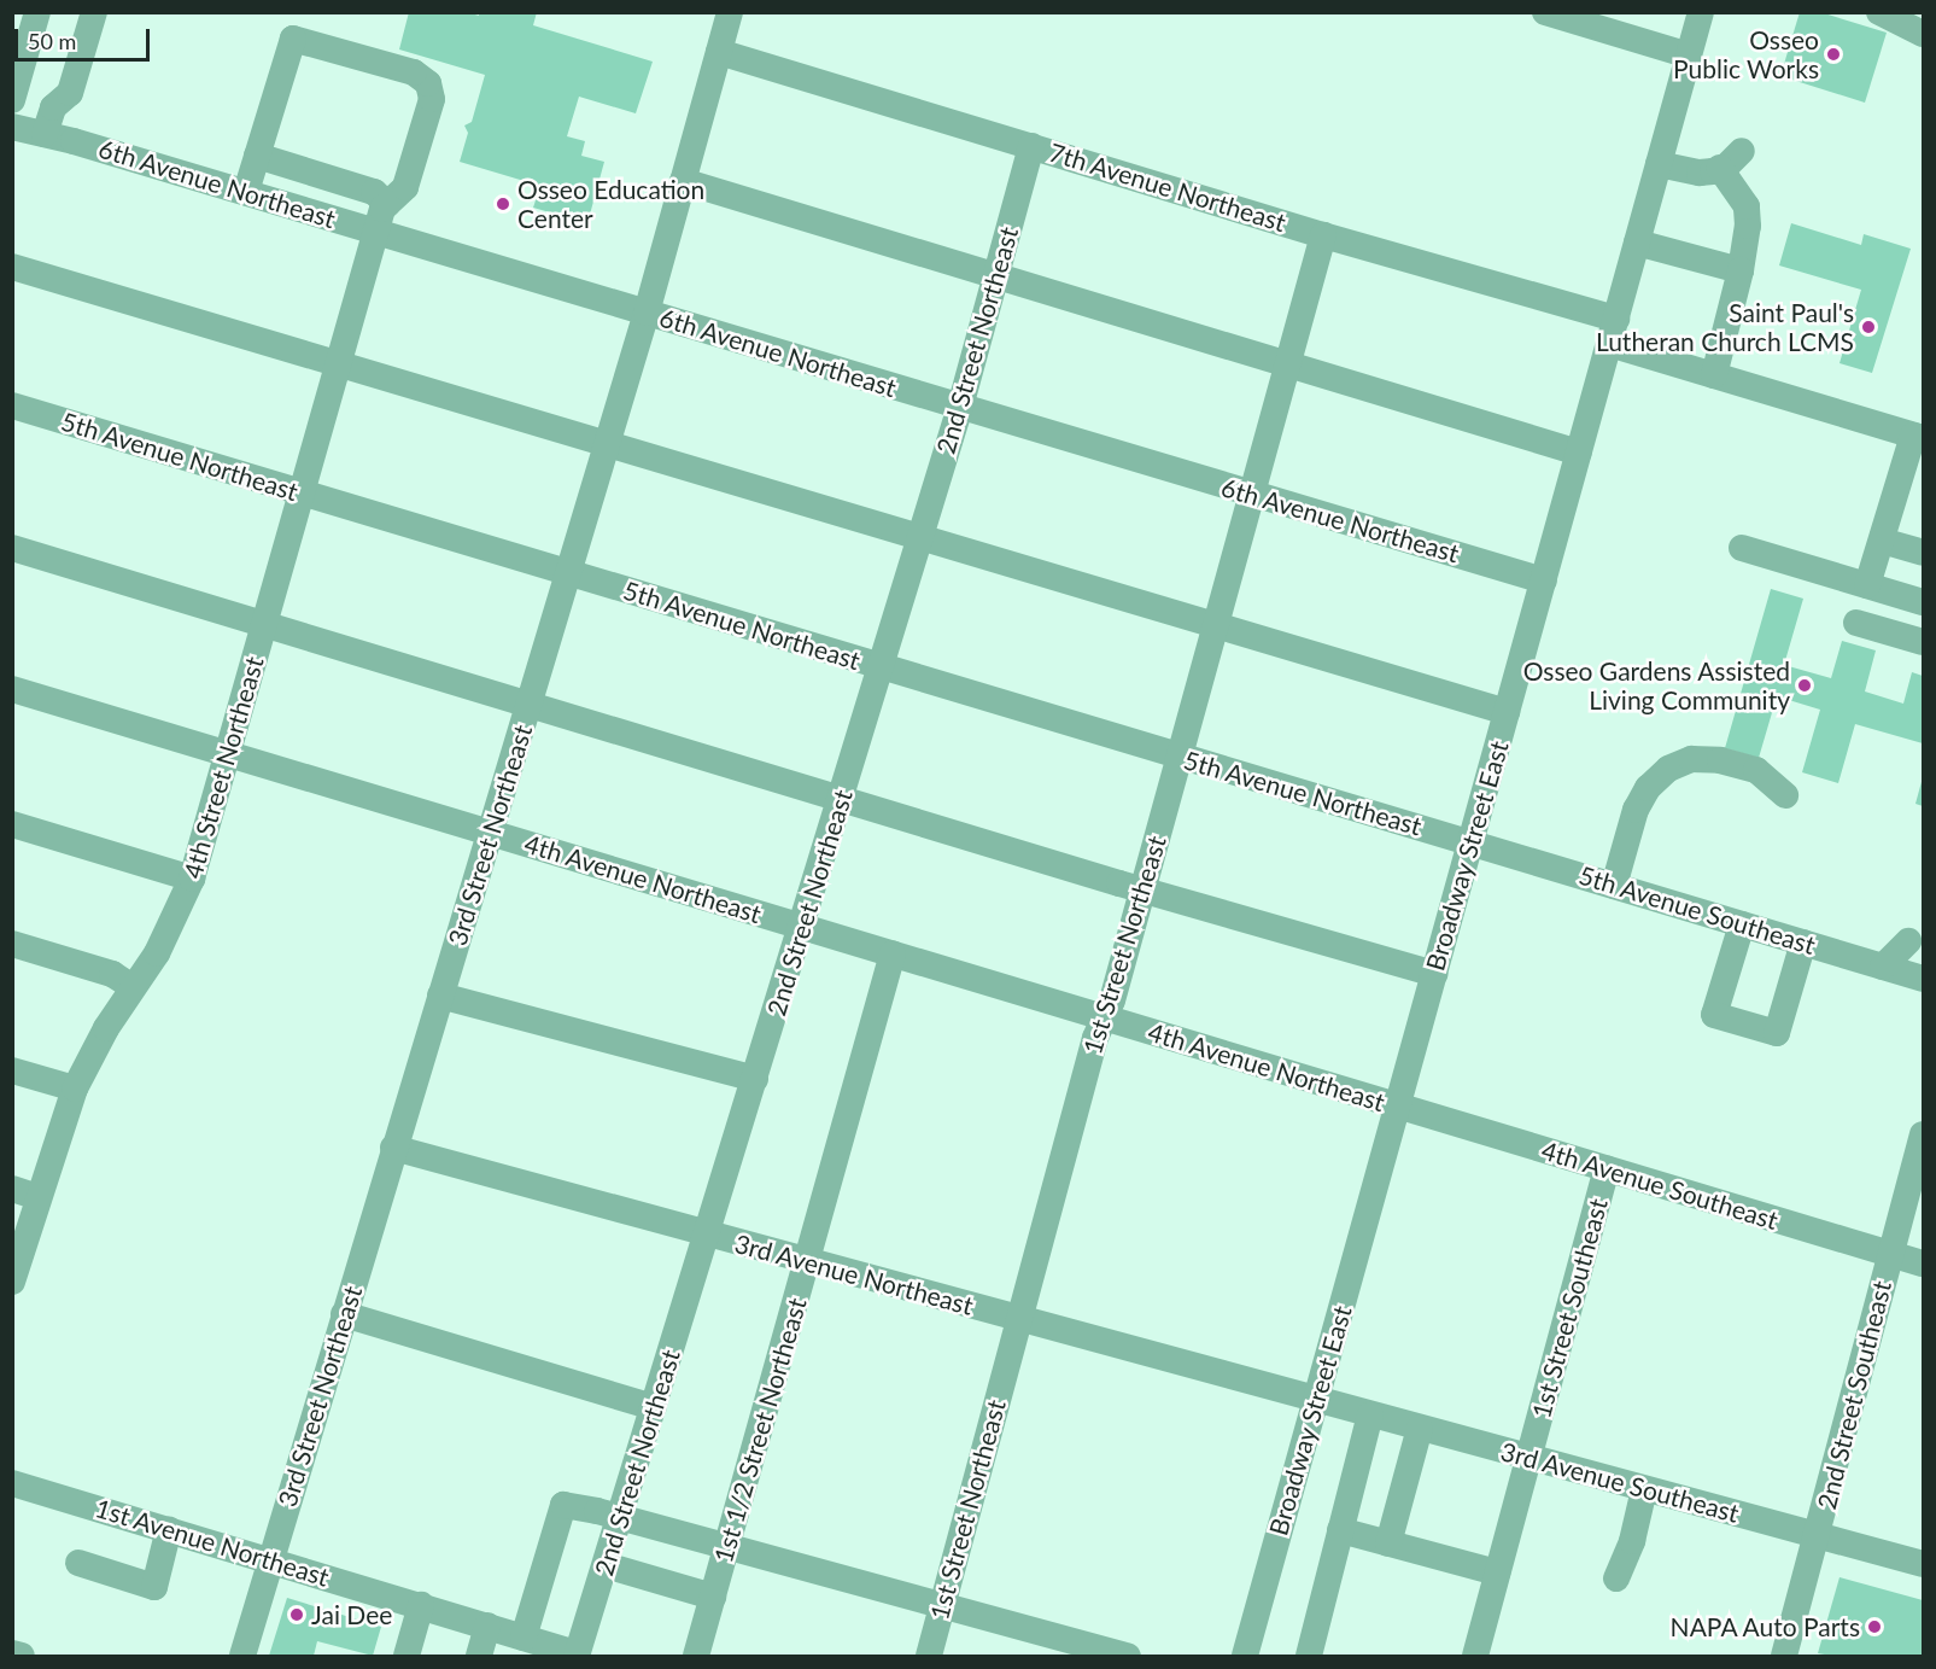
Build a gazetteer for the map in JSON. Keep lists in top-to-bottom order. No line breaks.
{"streets":{"street":["6th Avenue Northeast","7th Avenue Northeast","2nd Street Northeast","5th Avenue Northeast","4th Street Northeast","3rd Street Northeast","Broadway Street East","4th Avenue Northeast","5th Avenue Southeast","1st Street Northeast","4th Avenue Southeast","3rd Avenue Northeast","1st Street Southeast","2nd Street Southeast","1st 1/2 Street Northeast","3rd Avenue Southeast","1st Avenue Northeast"]},"crossings":[["6th Avenue Northeast","2nd Street Northeast"],["6th Avenue Northeast","4th Street Northeast"],["6th Avenue Northeast","3rd Street Northeast"],["6th Avenue Northeast","Broadway Street East"],["6th Avenue Northeast","1st Street Northeast"],["7th Avenue Northeast","2nd Street Northeast"],["7th Avenue Northeast","3rd Street Northeast"],["7th Avenue Northeast","Broadway Street East"],["7th Avenue Northeast","1st Street Northeast"],["2nd Street Northeast","5th Avenue Northeast"],["2nd Street Northeast","4th Avenue Northeast"],["2nd Street Northeast","3rd Avenue Northeast"],["2nd Street Northeast","1st Avenue Northeast"],["5th Avenue Northeast","4th Street Northeast"],["5th Avenue Northeast","3rd Street Northeast"],["5th Avenue Northeast","Broadway Street East"],["5th Avenue Northeast","5th Avenue Southeast"],["5th Avenue Northeast","1st Street Northeast"],["4th Street Northeast","4th Avenue Northeast"],["3rd Street Northeast","4th Avenue Northeast"],["3rd Street Northeast","3rd Avenue Northeast"],["3rd Street Northeast","1st Avenue Northeast"],["Broadway Street East","4th Avenue Northeast"],["Broadway Street East","5th Avenue Southeast"],["Broadway Street East","4th Avenue Southeast"],["Broadway Street East","3rd Avenue Northeast"],["Broadway Street East","3rd Avenue Southeast"],["4th Avenue Northeast","1st Street Northeast"],["4th Avenue Northeast","4th Avenue Southeast"],["4th Avenue Northeast","1st 1/2 Street Northeast"],["1st Street Northeast","3rd Avenue Northeast"],["4th Avenue Southeast","1st Street Southeast"],["4th Avenue Southeast","2nd Street Southeast"],["3rd Avenue Northeast","1st 1/2 Street Northeast"],["3rd Avenue Northeast","3rd Avenue Southeast"],["1st Street Southeast","3rd Avenue Southeast"],["2nd Street Southeast","3rd Avenue Southeast"]],"places":["Osseo Public Works","Osseo Education Center","Saint Paul's Lutheran Church LCMS","Osseo Gardens Assisted Living Community","Jai Dee","NAPA Auto Parts"],"scale_bar":"50 m"}
